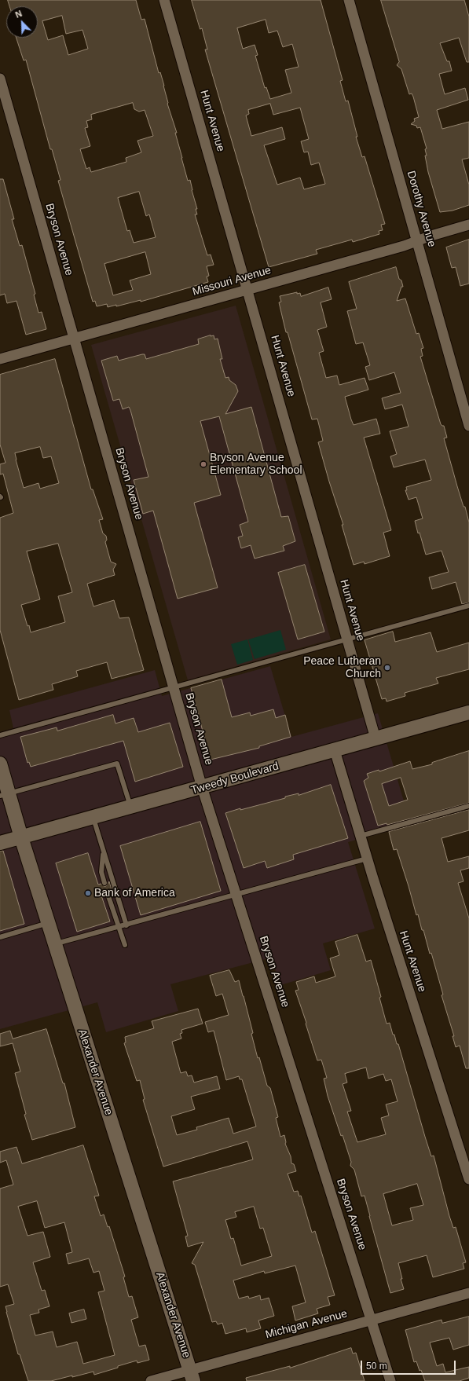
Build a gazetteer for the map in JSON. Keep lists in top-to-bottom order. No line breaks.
{"streets":{"street":["Hunt Avenue","Dorothy Avenue","Bryson Avenue","Missouri Avenue","Tweedy Boulevard","Alexander Avenue","Michigan Avenue"]},"crossings":[["Hunt Avenue","Missouri Avenue"],["Hunt Avenue","Tweedy Boulevard"],["Dorothy Avenue","Missouri Avenue"],["Bryson Avenue","Missouri Avenue"],["Bryson Avenue","Tweedy Boulevard"],["Bryson Avenue","Michigan Avenue"],["Tweedy Boulevard","Alexander Avenue"],["Alexander Avenue","Michigan Avenue"]],"places":["Bryson Avenue Elementary School","Peace Lutheran Church","Bank of America"],"scale_bar":"50 m","north":"top left"}
